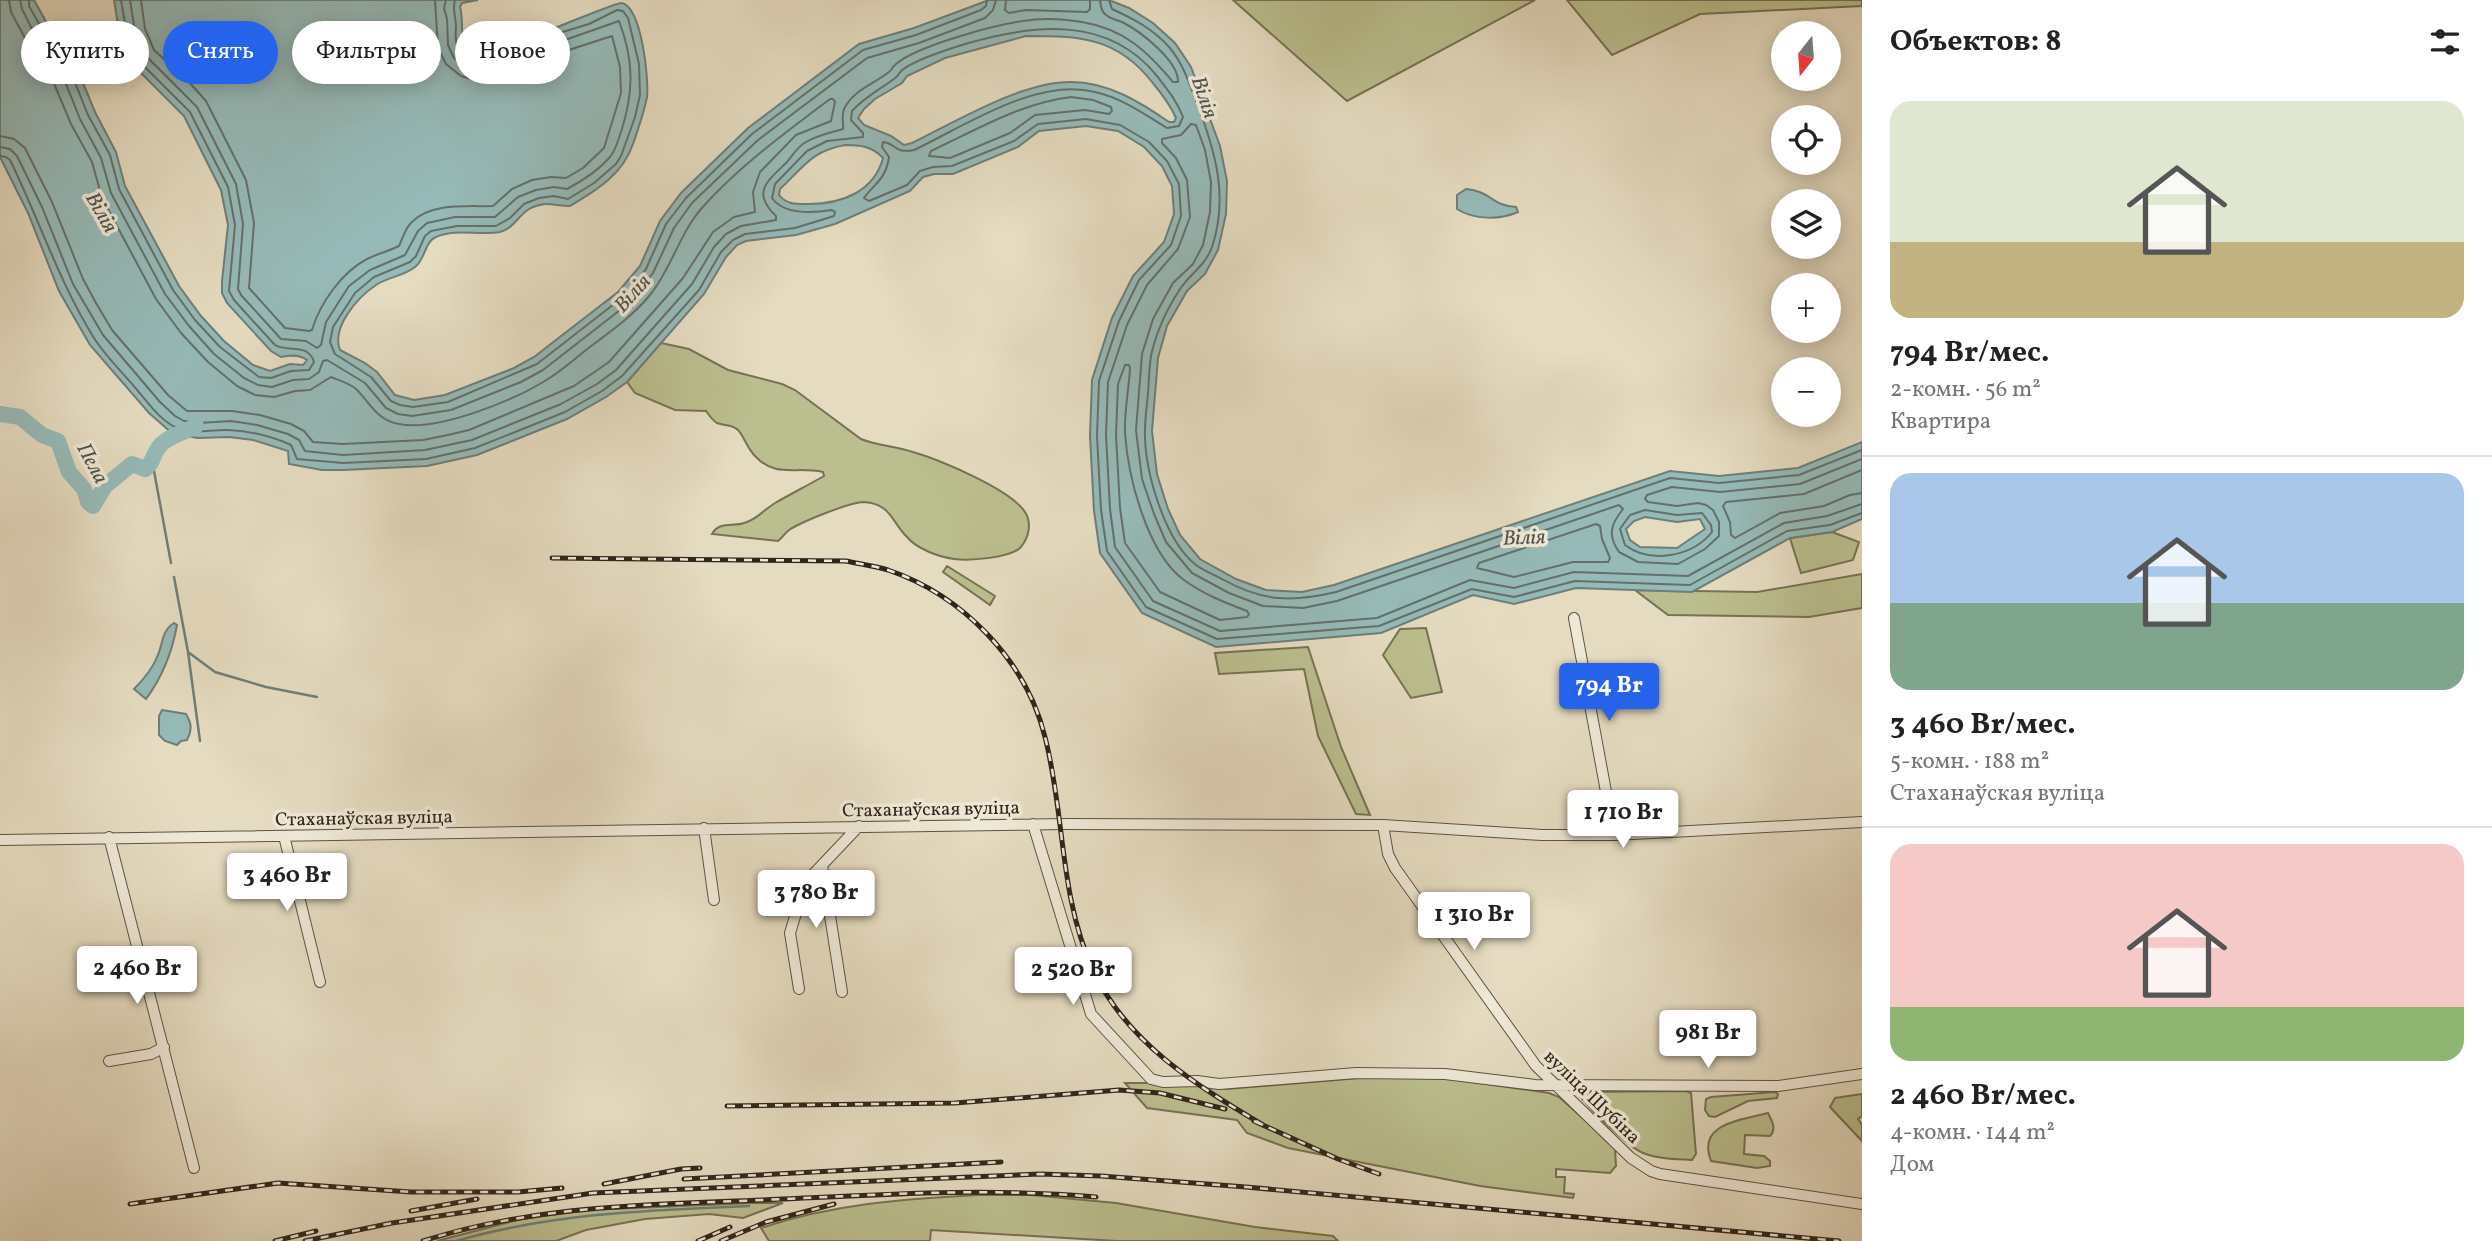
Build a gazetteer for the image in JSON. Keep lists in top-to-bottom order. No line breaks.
{"streets":{"street":["Стаханаўская вуліца","вуліца Шубіна"]},"crossings":[["Стаханаўская вуліца","вуліца Шубіна"]],"water":["Вілія","Пела"],"north":"bottom","page":{"heading":"Объектов: 8","map_buttons":["+","−"],"chip":["Купить","Снять","Фильтры","Новое"],"list":[{"name":"794 Br/мес.","note":"2-комн. · 56 m² · Квартира"},{"name":"3 460 Br/мес.","note":"5-комн. · 188 m² · Стаханаўская вуліца"},{"name":"2 460 Br/мес.","note":"4-комн. · 144 m² · Дом"}],"price":["794 Br","1 710 Br","3 460 Br","3 780 Br","1 310 Br","2 460 Br","2 520 Br","981 Br"]}}
